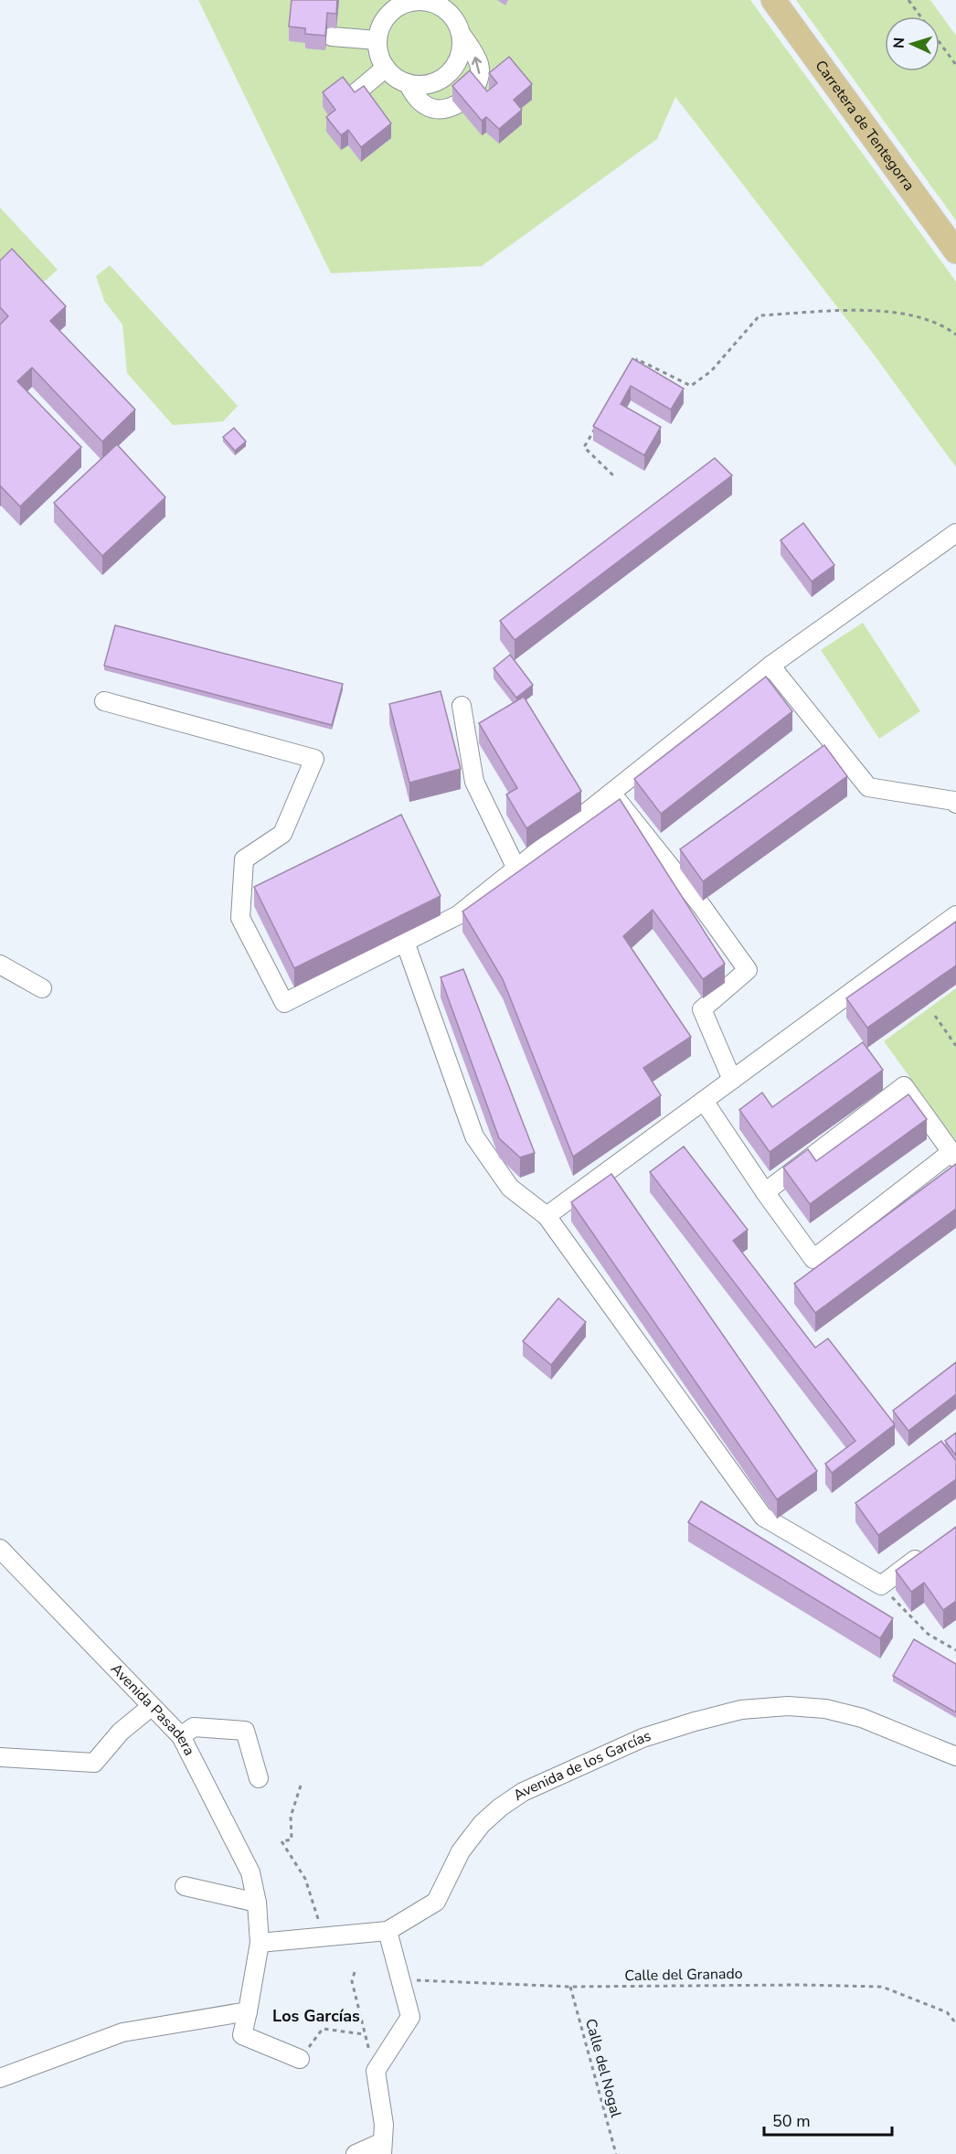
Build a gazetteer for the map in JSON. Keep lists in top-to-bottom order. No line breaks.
{"streets":{"main road":["Carretera de Tentegorra"],"street":["Avenida Pasadera","Avenida de los Garcías"],"path":["Calle del Granado","Calle del Nogal"]},"crossings":[["Avenida Pasadera","Avenida de los Garcías"],["Calle del Granado","Calle del Nogal"]],"districts":["Los Garcías"],"scale_bar":"50 m","north":"left"}
